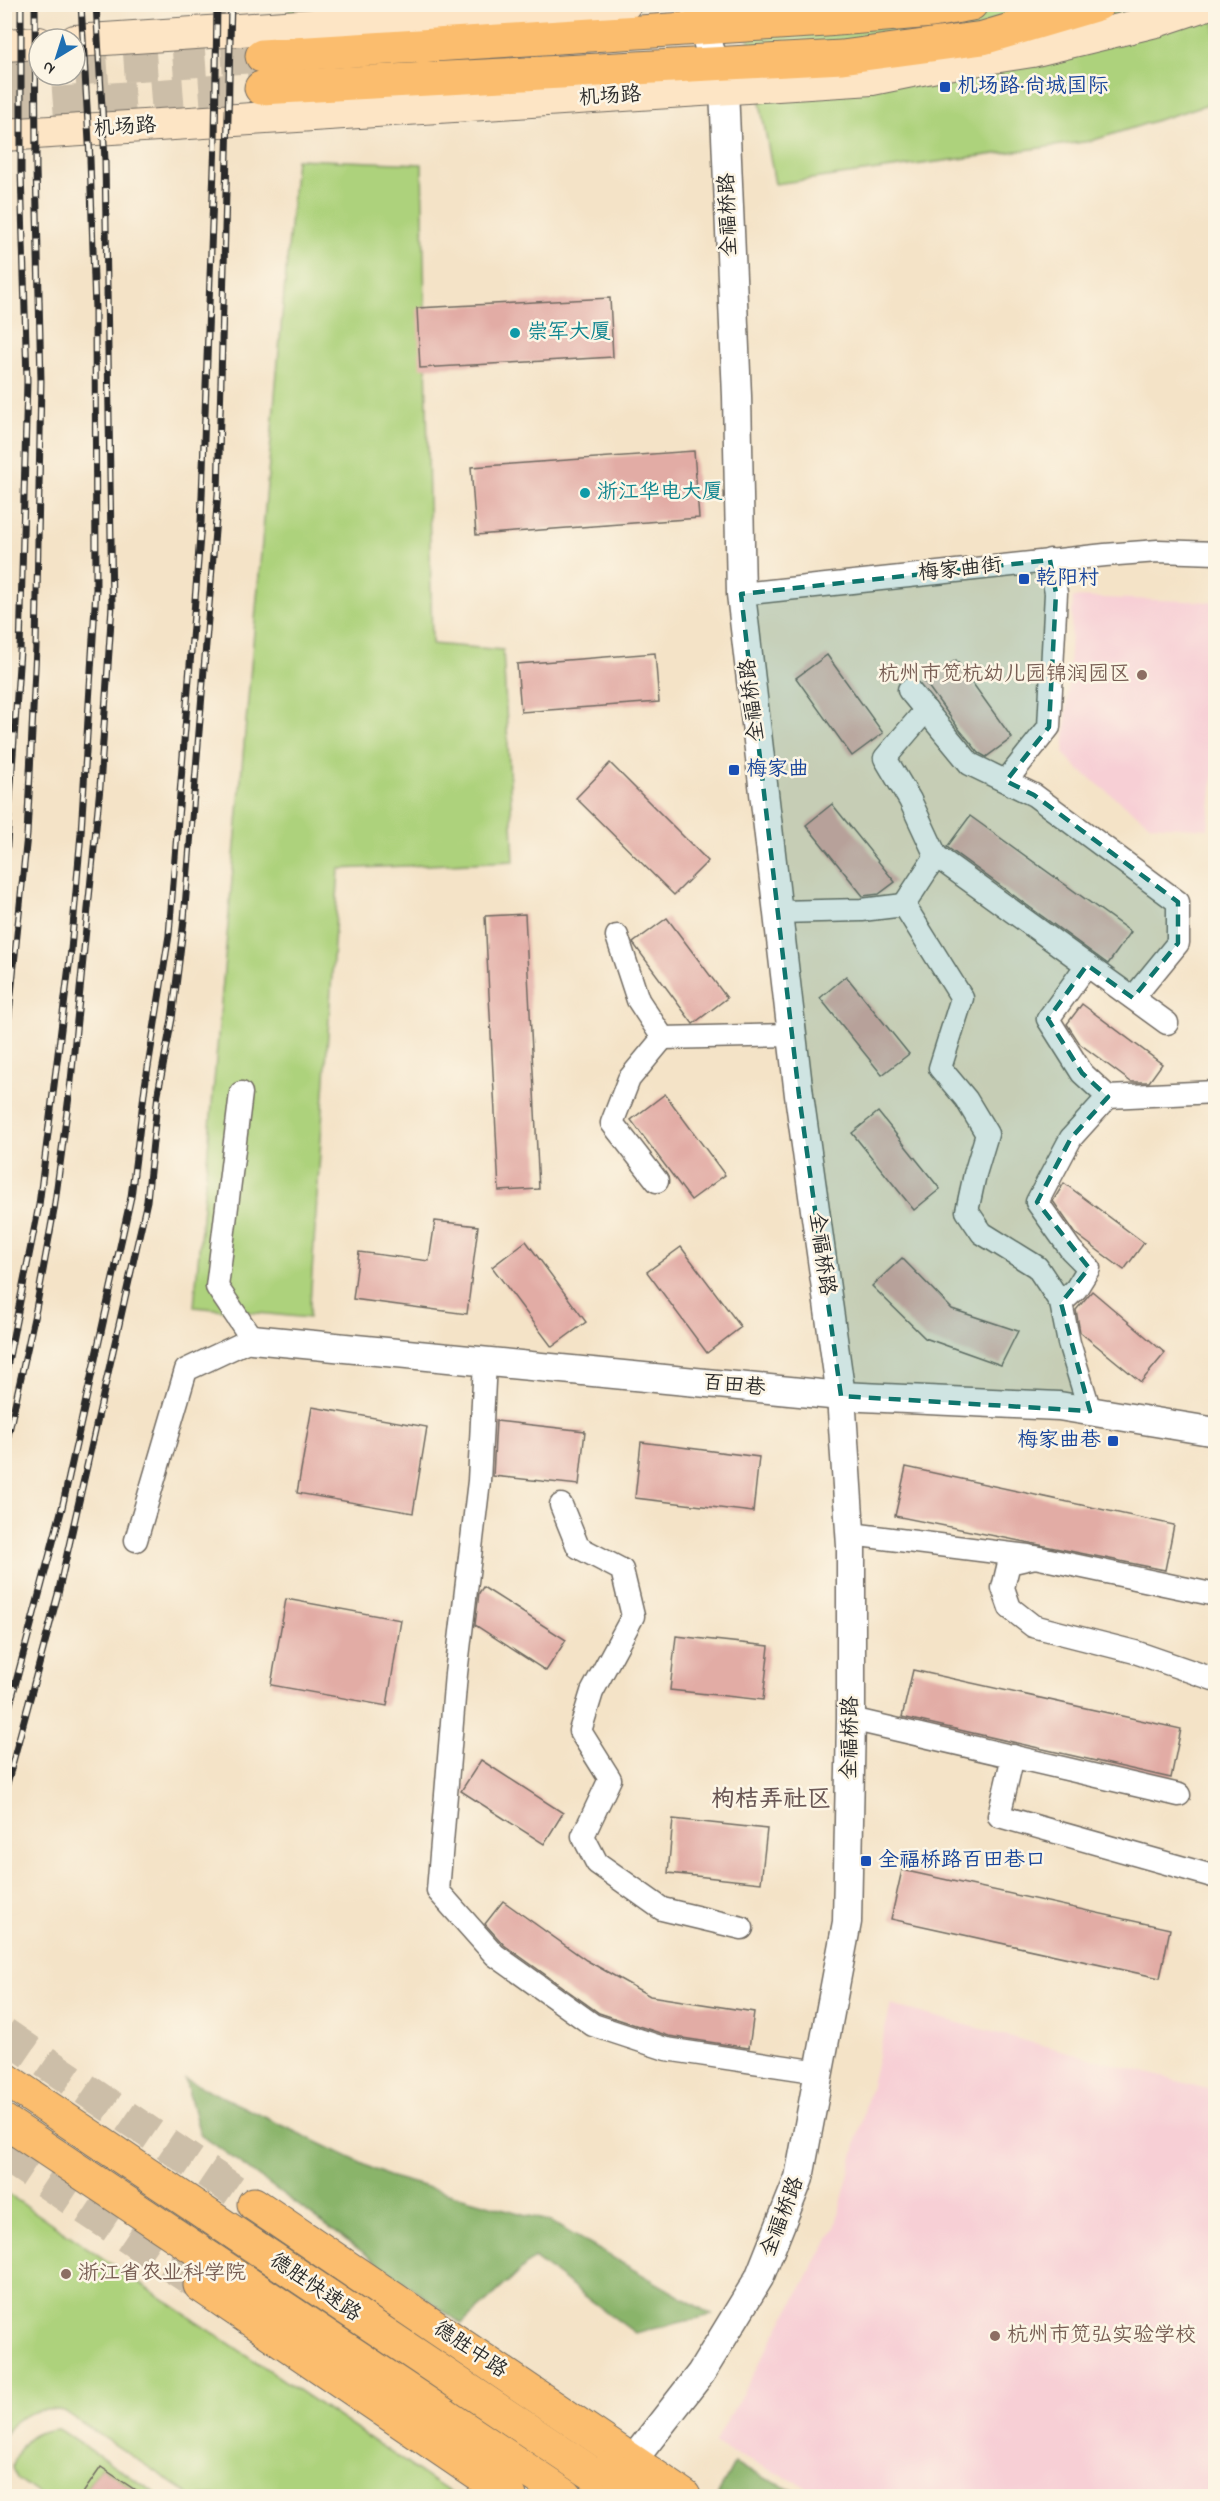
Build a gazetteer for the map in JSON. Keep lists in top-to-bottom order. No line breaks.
{"streets":{"main road":["机场路","德胜快速路","德胜中路"],"street":["全福桥路","梅家曲街","百田巷"]},"crossings":[["机场路","全福桥路"],["全福桥路","梅家曲街"],["全福桥路","百田巷"],["全福桥路","德胜中路"]],"districts":["枸桔弄社区"],"places":{"transit":["机场路·尚城国际","乾阳村","梅家曲","梅家曲巷","全福桥路百田巷口"],"other":["崇军大厦","浙江华电大厦","杭州市笕杭幼儿园锦润园区","浙江省农业科学院","杭州市笕弘实验学校"]},"north":"bottom left"}
